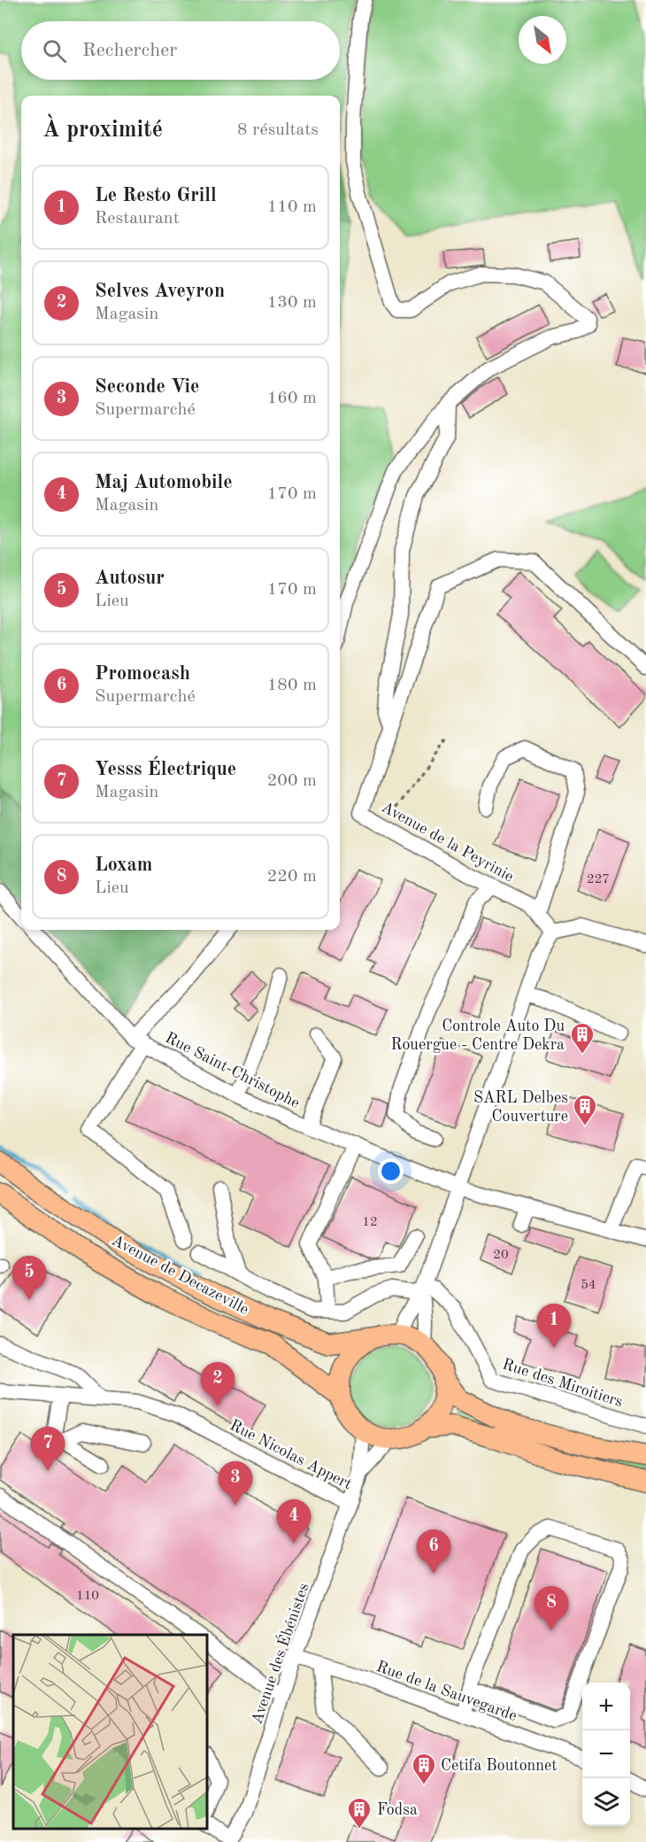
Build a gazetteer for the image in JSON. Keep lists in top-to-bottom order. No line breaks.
{"streets":{"main road":["Avenue de Decazeville"],"street":["Avenue de la Peyrinie","Rue Saint-Christophe","Rue des Miroitiers","Rue Nicolas Appert","Avenue des Ébénistes","Rue de la Sauvegarde"]},"crossings":[["Avenue de Decazeville","Avenue des Ébénistes"],["Rue Nicolas Appert","Avenue des Ébénistes"],["Avenue des Ébénistes","Rue de la Sauvegarde"]],"places":{"building":["Controle Auto Du Rouergue - Centre Dekra","SARL Delbes Couverture","Cetifa Boutonnet","Fodsa"]},"house_numbers":["227","12","20","54","110"],"north":"bottom right","page":{"search":"Rechercher","heading":["À proximité","8 résultats"],"list":[{"mark":"1","name":"Le Resto Grill","note":"Restaurant","value":"110 m"},{"mark":"2","name":"Selves Aveyron","note":"Magasin","value":"130 m"},{"mark":"3","name":"Seconde Vie","note":"Supermarché","value":"160 m"},{"mark":"4","name":"Maj Automobile","note":"Magasin","value":"170 m"},{"mark":"5","name":"Autosur","note":"Lieu","value":"170 m"},{"mark":"6","name":"Promocash","note":"Supermarché","value":"180 m"},{"mark":"7","name":"Yesss Électrique","note":"Magasin","value":"200 m"},{"mark":"8","name":"Loxam","note":"Lieu","value":"220 m"}],"pins":["5","1","2","7","3","4","6","8"],"map_buttons":["+","−"]}}
